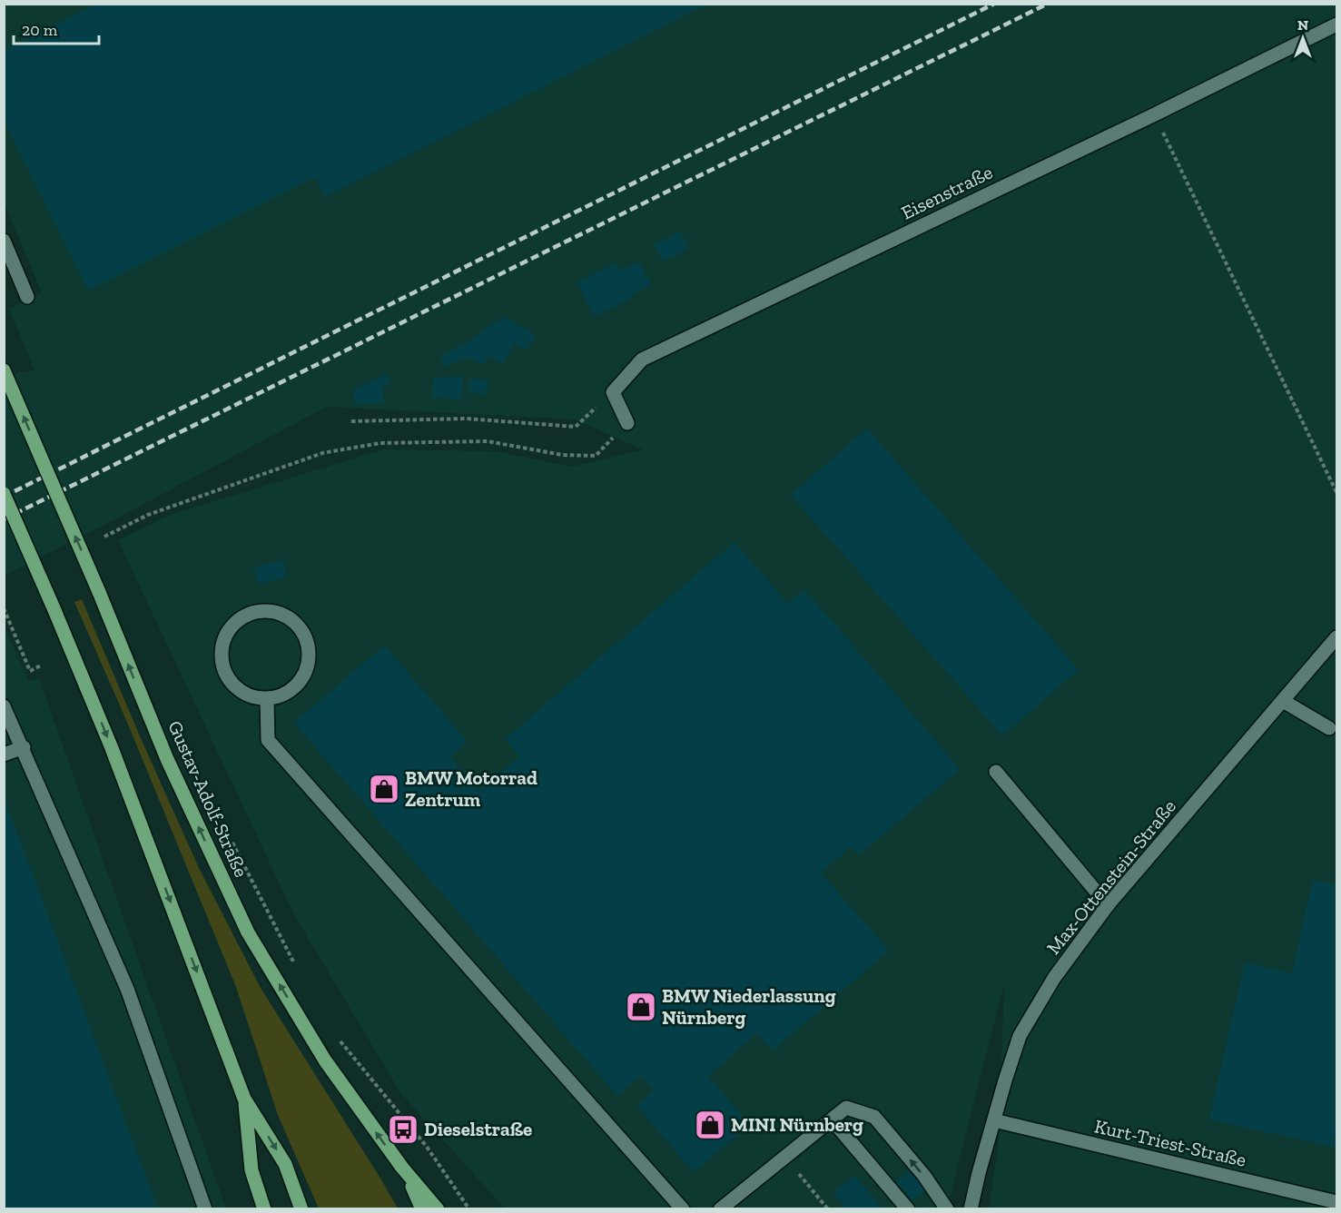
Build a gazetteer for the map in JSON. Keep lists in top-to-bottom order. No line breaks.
{"streets":{"main road":["Gustav-Adolf-Straße"],"street":["Eisenstraße","Max-Ottenstein-Straße","Kurt-Triest-Straße"]},"crossings":[["Max-Ottenstein-Straße","Kurt-Triest-Straße"]],"places":{"shop":["BMW Motorrad Zentrum","BMW Niederlassung Nürnberg","MINI Nürnberg"],"bus stop":["Dieselstraße"]},"scale_bar":"20 m","north":"top"}
